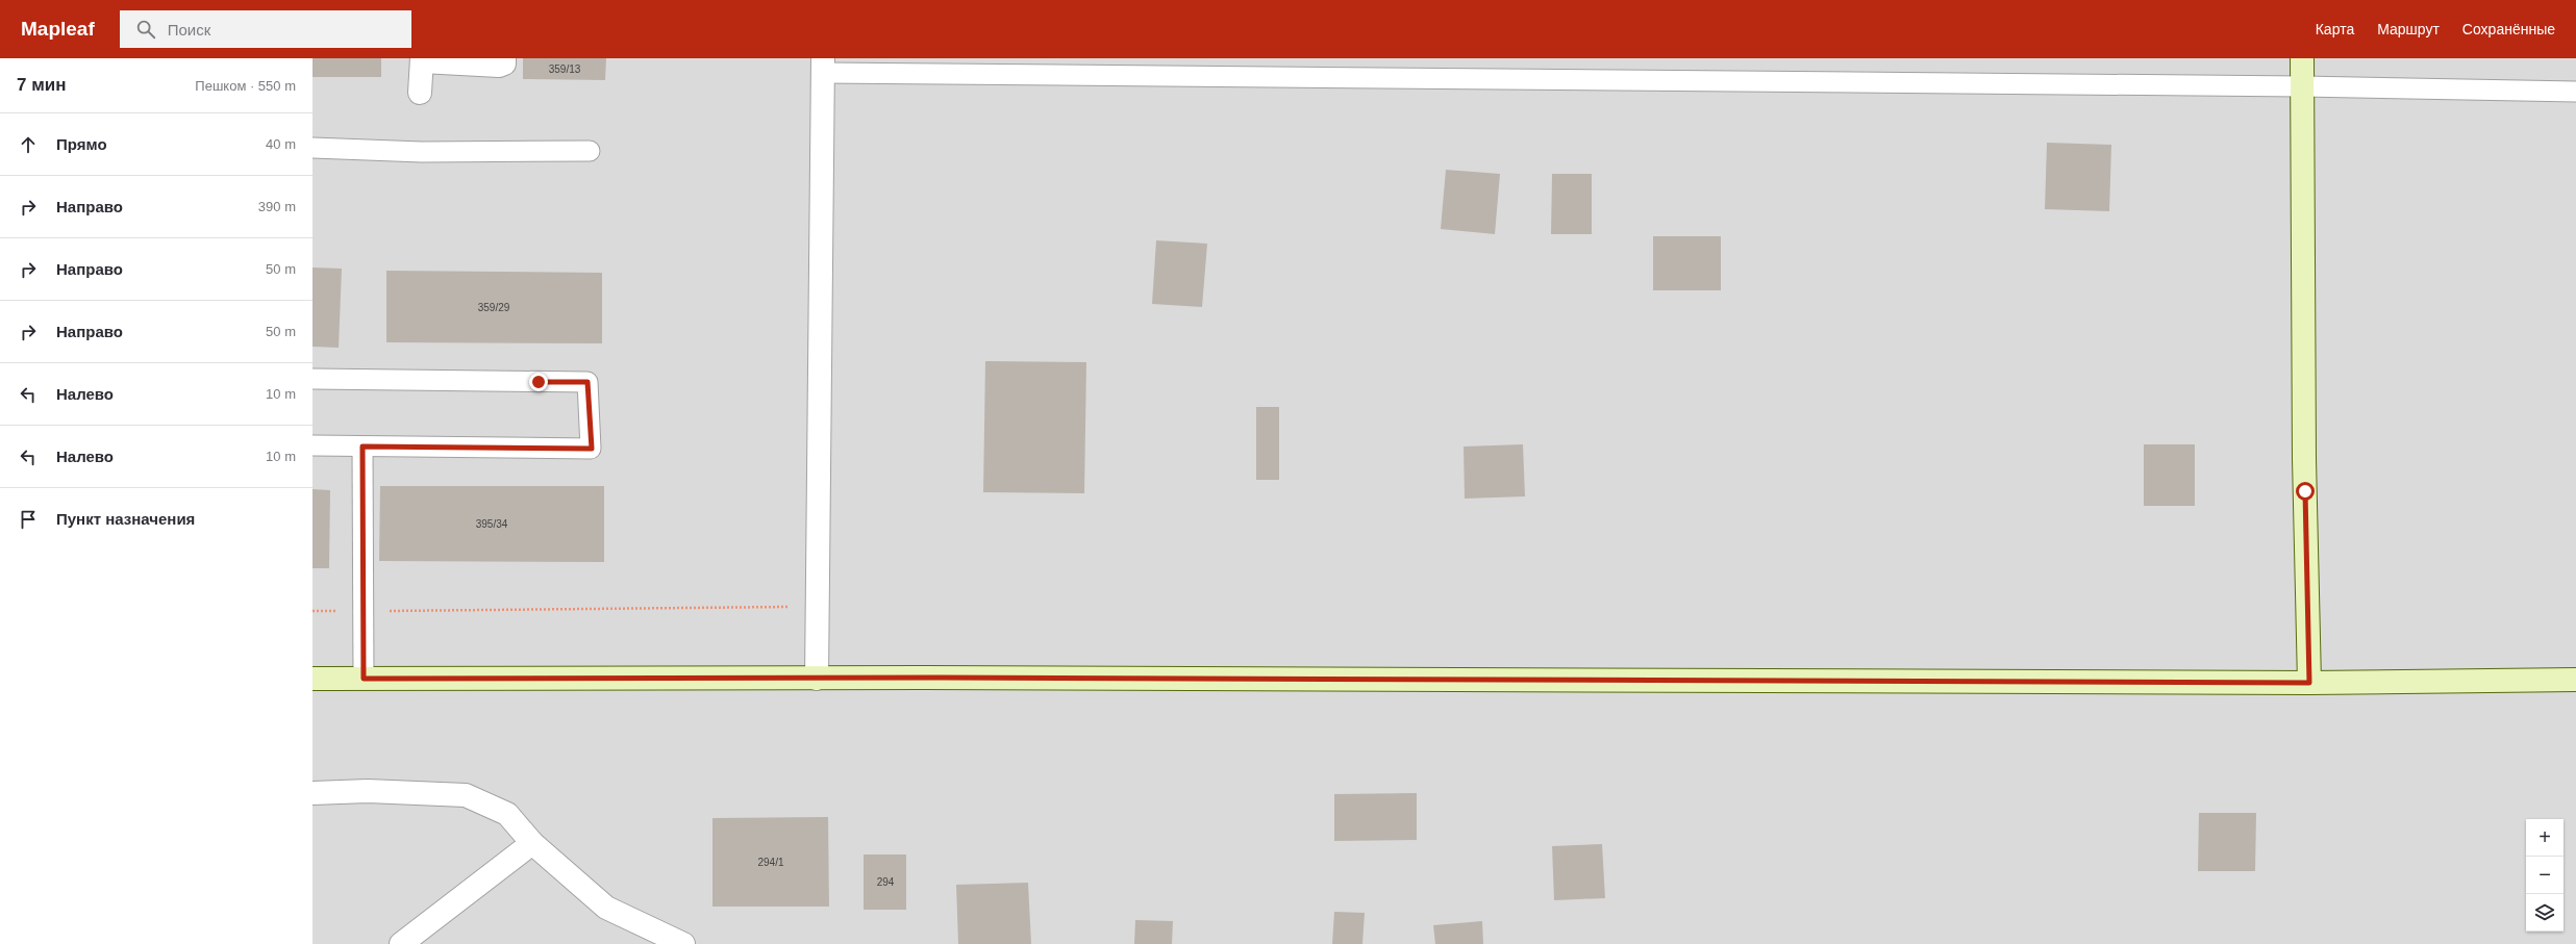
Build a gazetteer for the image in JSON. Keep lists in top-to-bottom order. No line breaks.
{"house_numbers":["359/13","359/29","395/34","294/1","294"],"page":{"header":"Mapleaf","search":"Поиск","nav":["Карта","Маршрут","Сохранённые"],"heading":["7 мин","Пешком · 550 m"],"list":[["Прямо","40 m"],["Направо","390 m"],["Направо","50 m"],["Направо","50 m"],["Налево","10 m"],["Налево","10 m"],"Пункт назначения"],"map_buttons":["+","−"]}}
